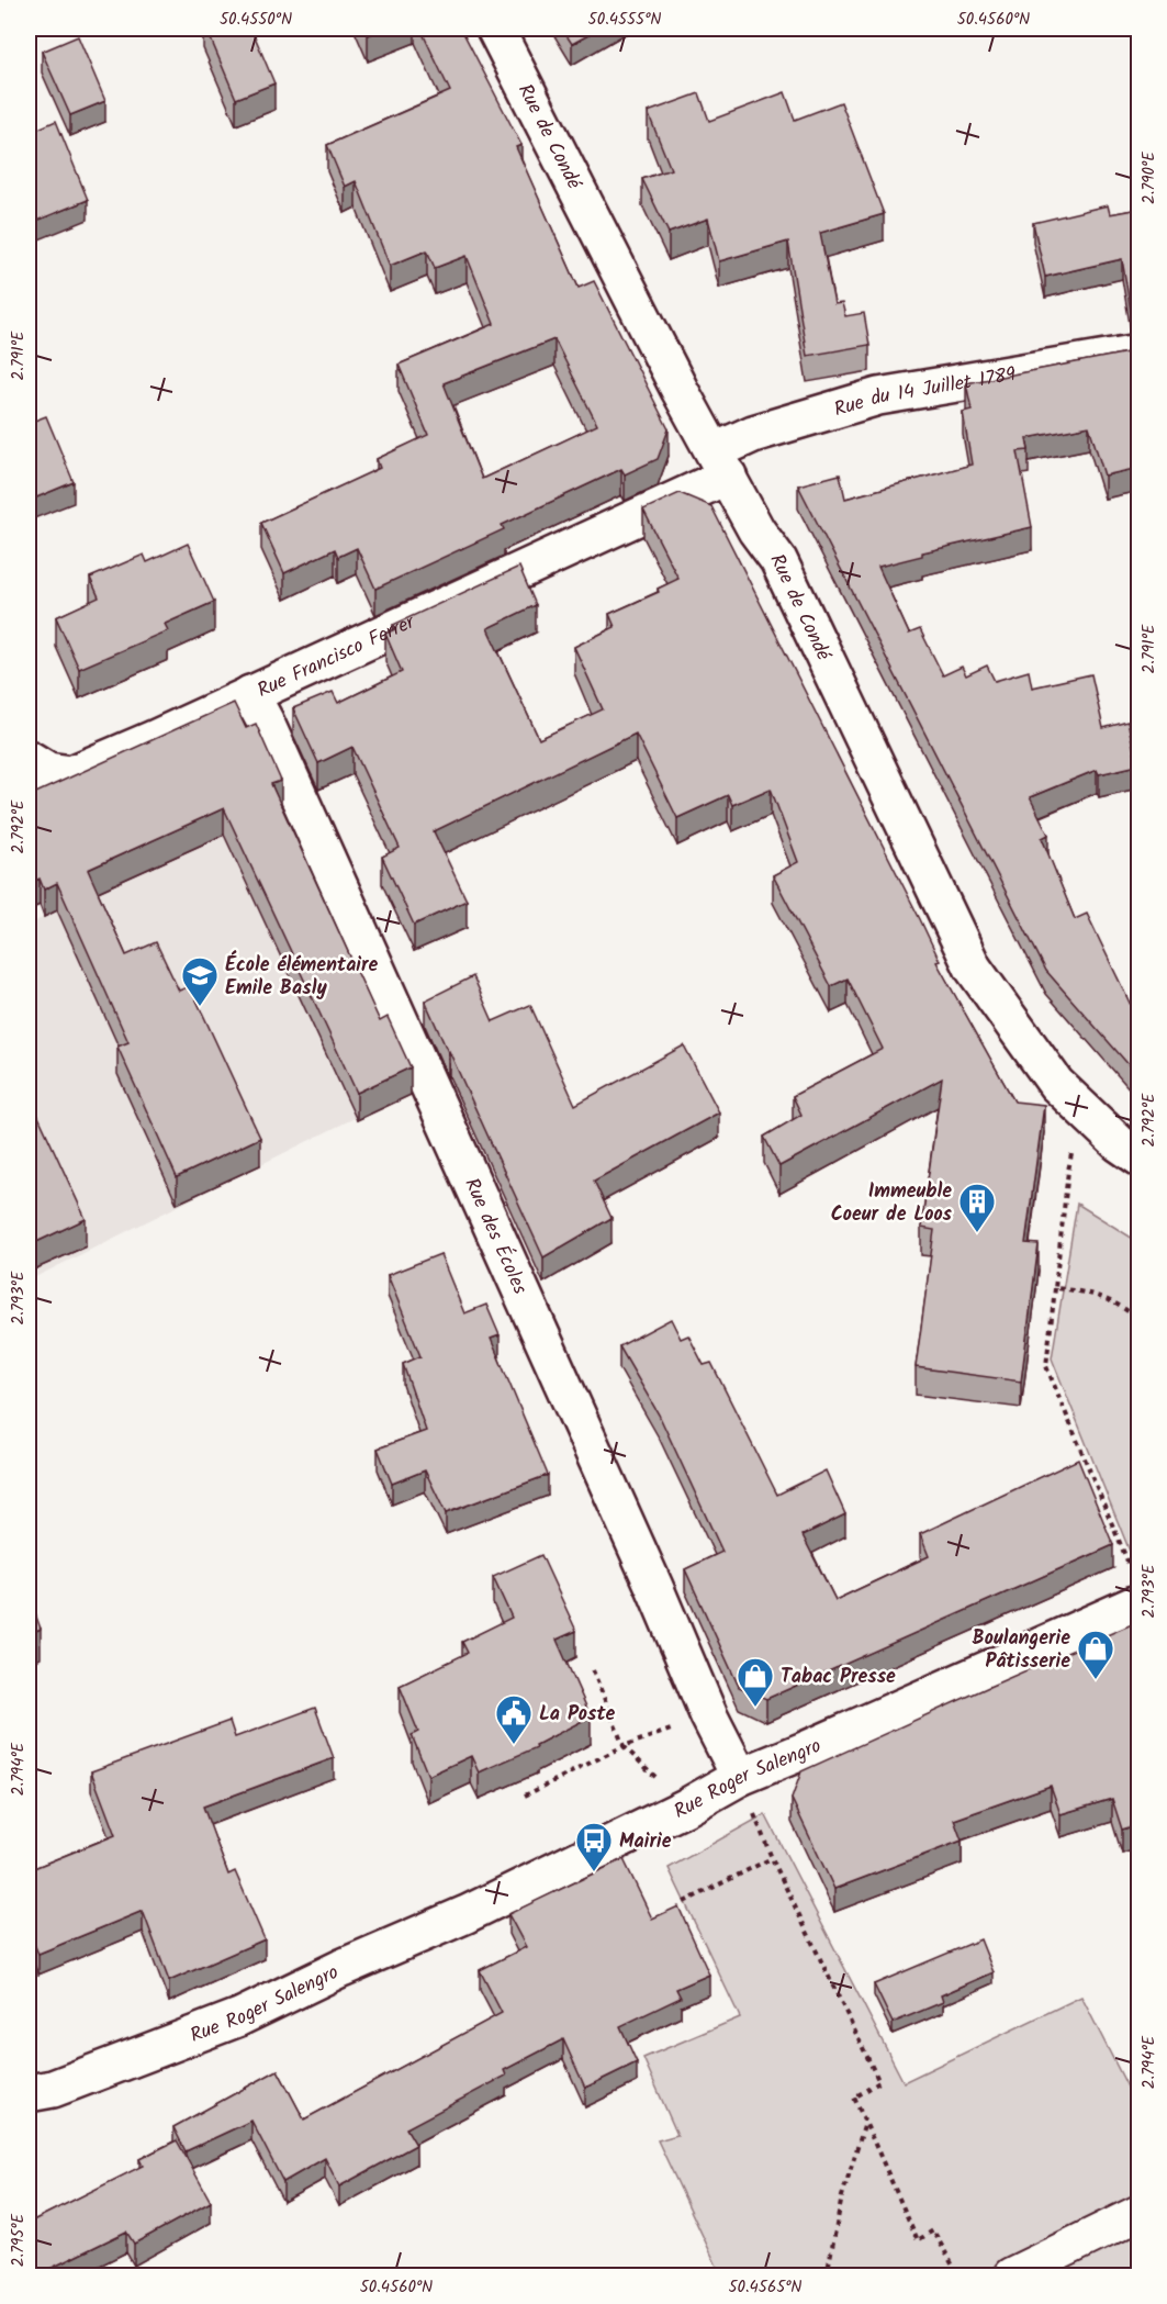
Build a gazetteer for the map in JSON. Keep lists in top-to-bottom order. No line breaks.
{"streets":{"street":["Rue de Condé","Rue du 14 Juillet 1789","Rue Francisco Ferrer","Rue des Écoles","Rue Roger Salengro"]},"crossings":[["Rue de Condé","Rue du 14 Juillet 1789"],["Rue de Condé","Rue Francisco Ferrer"],["Rue du 14 Juillet 1789","Rue Francisco Ferrer"],["Rue Francisco Ferrer","Rue des Écoles"],["Rue des Écoles","Rue Roger Salengro"]],"places":{"school or university":["École élémentaire Emile Basly"],"building":["Immeuble Coeur de Loos"],"shop":["Boulangerie Pâtisserie","Tabac Presse"],"public building":["La Poste"],"bus stop":["Mairie"]},"coordinates":["50.4550°N","50.4555°N","50.4560°N","2.790°E","2.791°E","2.792°E","2.793°E","2.794°E","2.795°E","50.4565°N"]}
